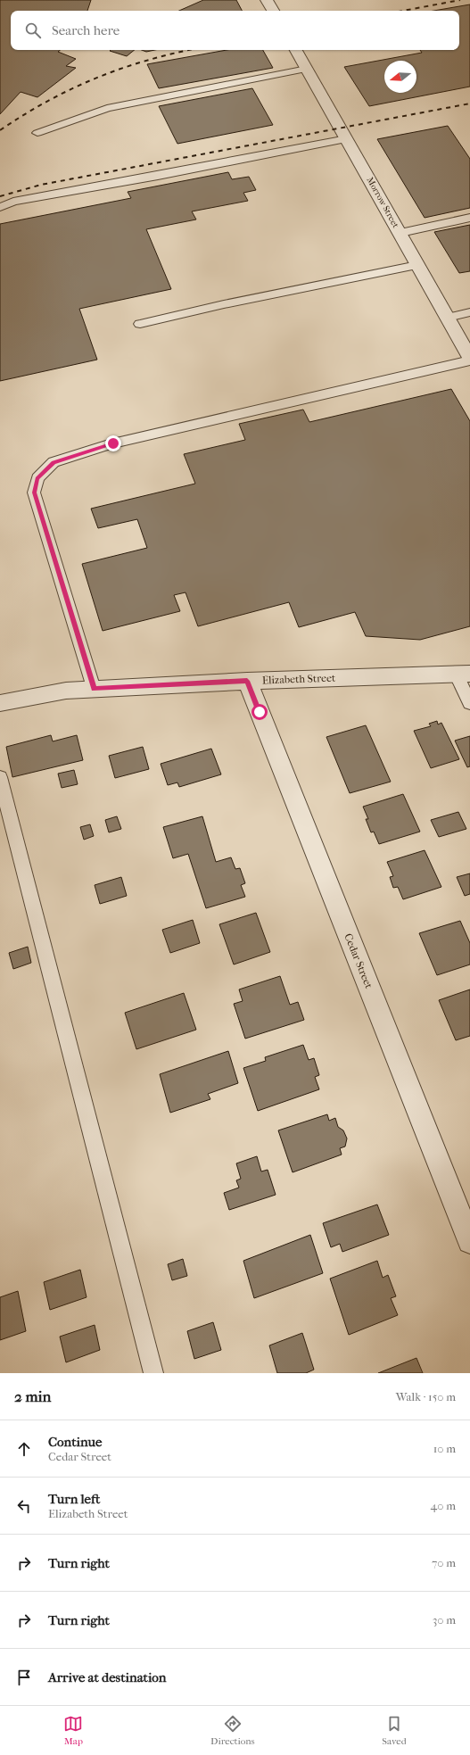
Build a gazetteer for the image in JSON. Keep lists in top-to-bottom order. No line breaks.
{"streets":{"street":["Morrow Street","Elizabeth Street","Cedar Street"]},"crossings":[["Elizabeth Street","Cedar Street"]],"north":"left","page":{"search":"Search here","heading":["2 min","Walk · 150 m"],"list":[["Continue","Cedar Street","10 m"],["Turn left","Elizabeth Street","40 m"],["Turn right","70 m"],["Turn right","30 m"],"Arrive at destination"],"nav":["Map","Directions","Saved"]}}
